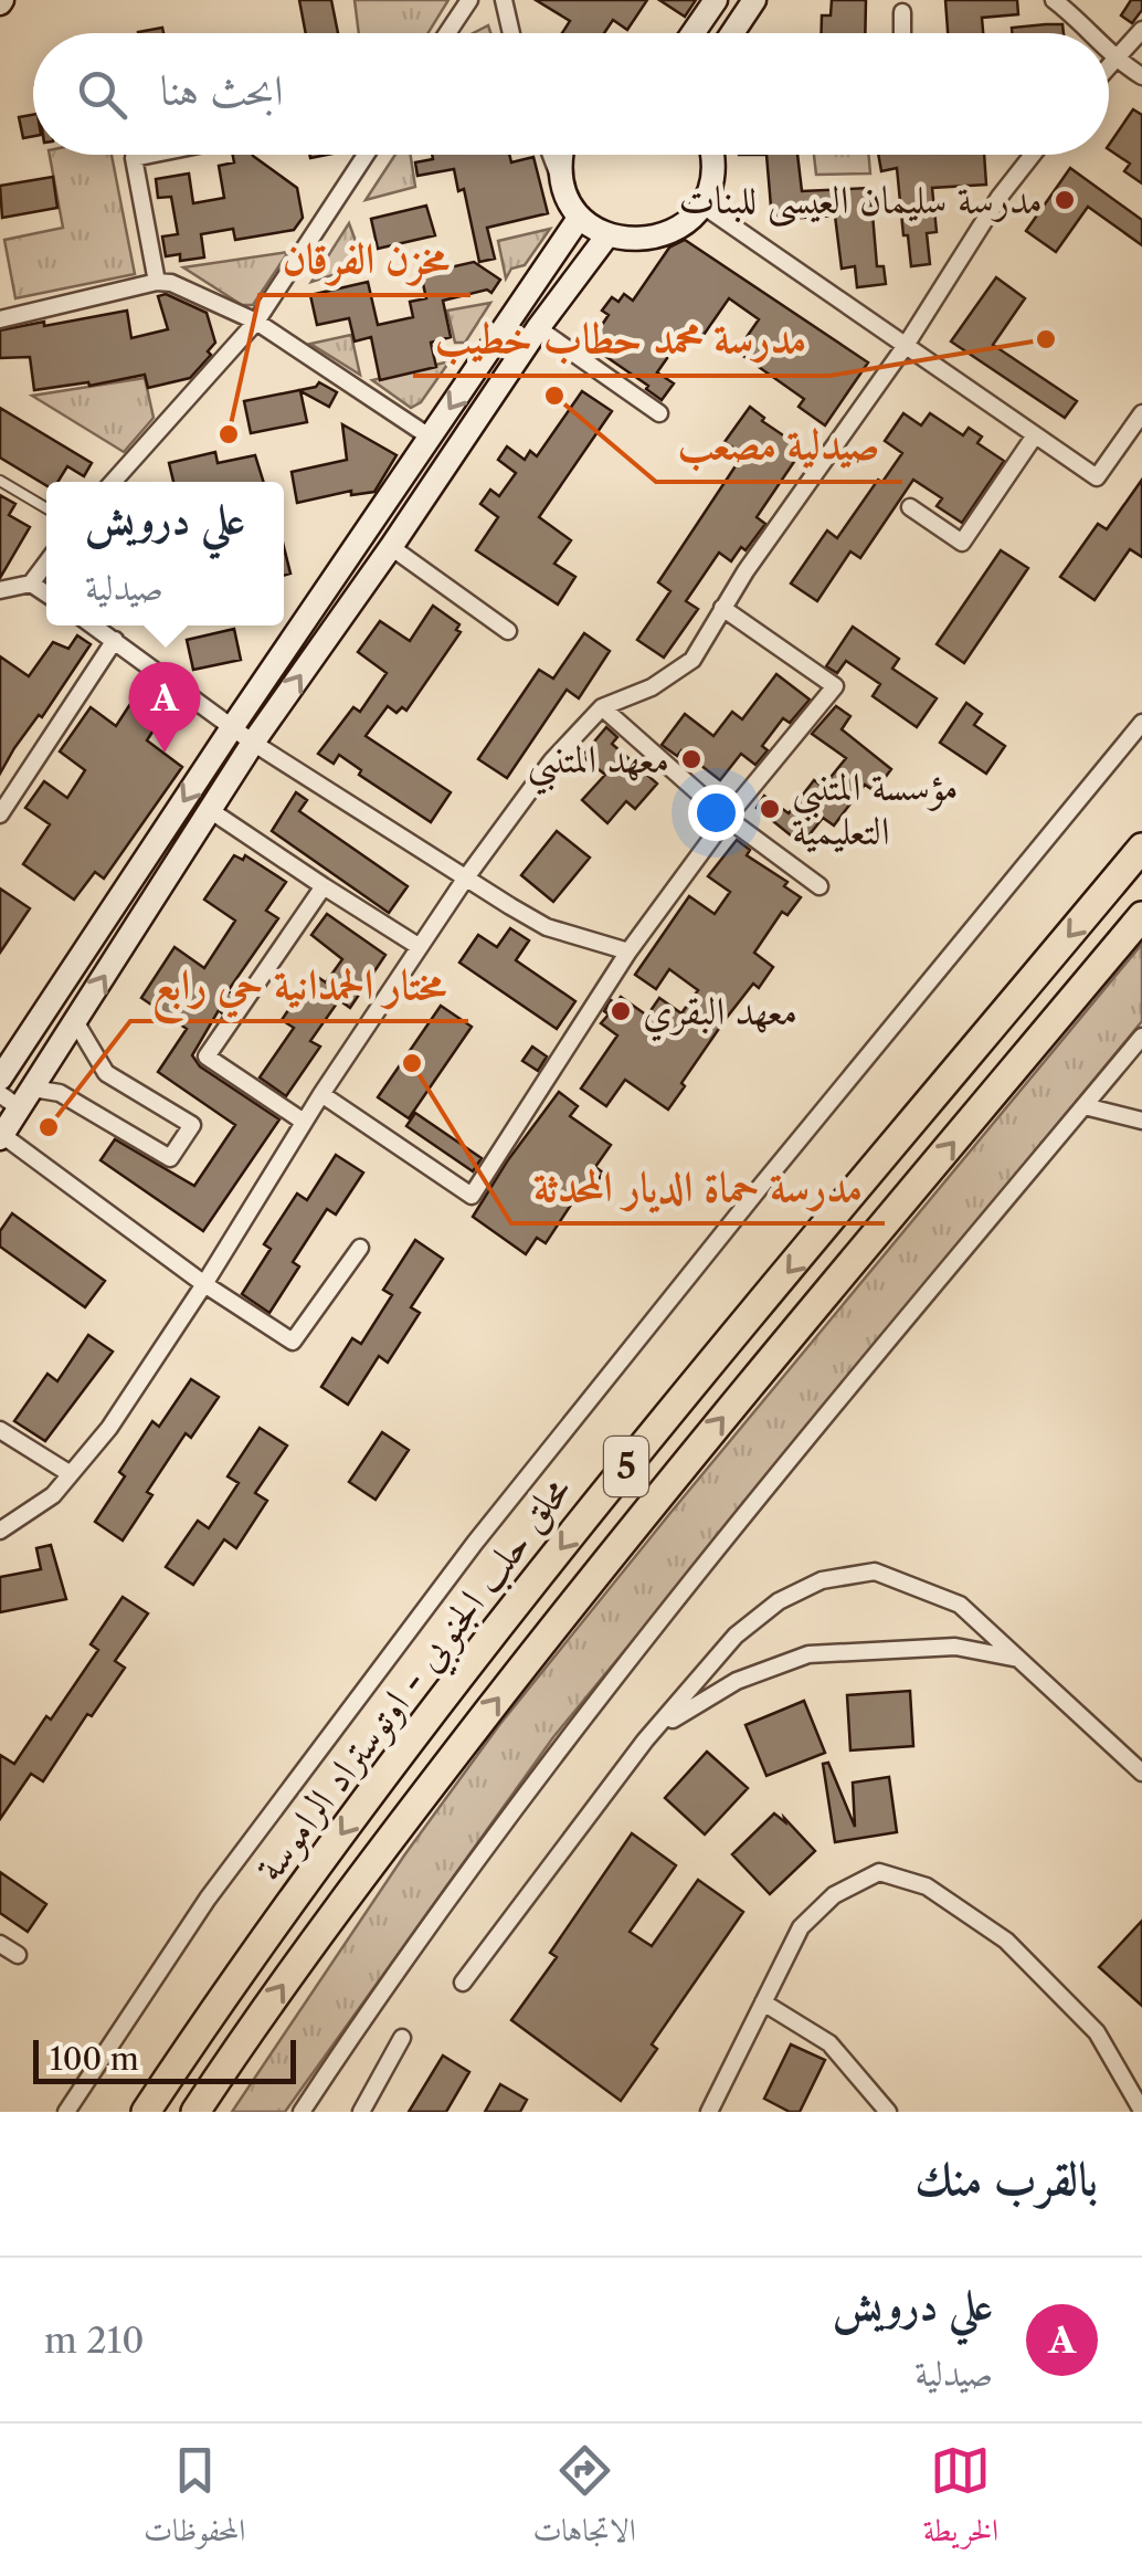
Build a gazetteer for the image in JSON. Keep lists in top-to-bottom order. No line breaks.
{"streets":{"highway":["5","محلق حلب الجنوبي - اوتوستراد الراموسة"]},"places":["مدرسة سليمان العيسى للبنات","مدرسة محمد حطاب خطيب","صيدلية مصعب","مخزن الفرقان","معهد المتنبي","مؤسسة المتنبي التعليمية","معهد البقري","مدرسة حماة الديار المحدثة","مختار الحمدانية حي رابع"],"scale_bar":"100 m","page":{"search":"ابحث هنا","popup":["علي درويش","صيدلية"],"pins":"A","scale":"100 m","heading":"بالقرب منك","list":[{"mark":"A","name":"علي درويش","note":"صيدلية","value":"210 m"}],"nav":["الخريطة","الاتجاهات","المحفوظات"]}}
